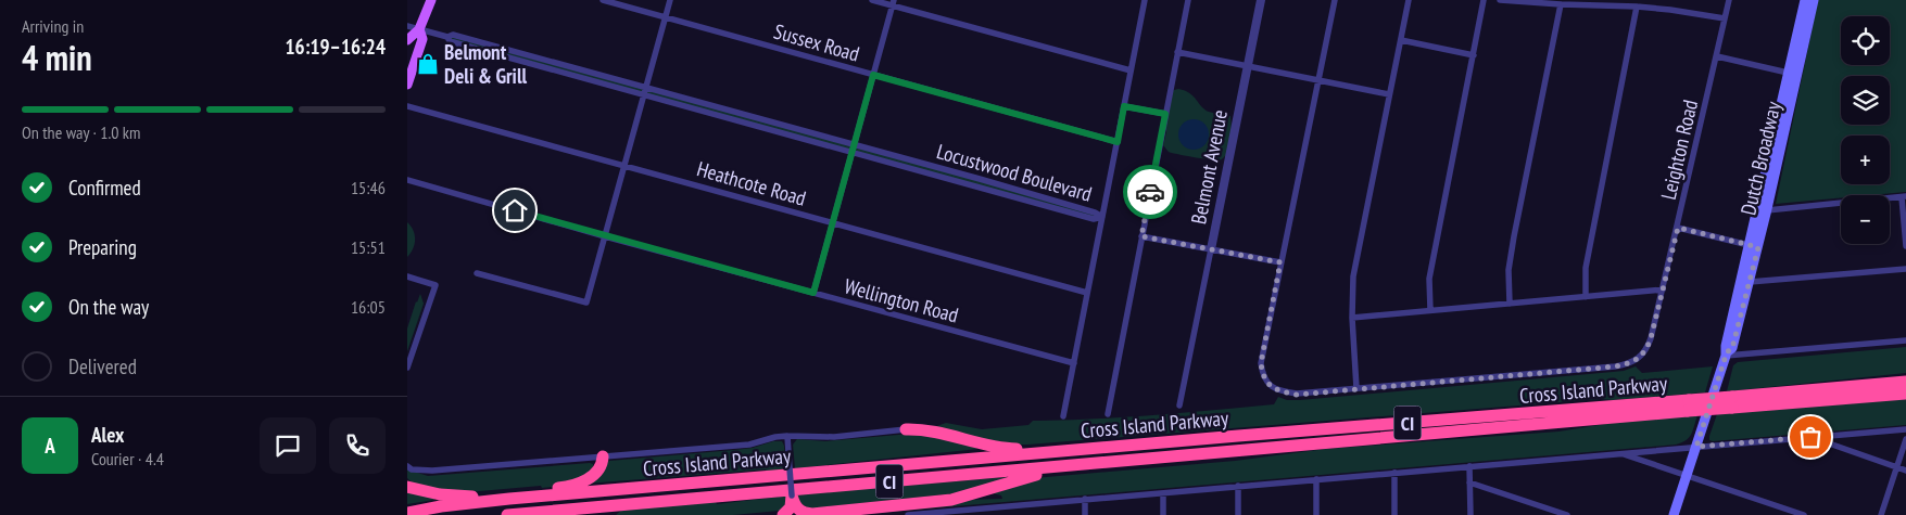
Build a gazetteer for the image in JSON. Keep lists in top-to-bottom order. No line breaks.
{"streets":{"highway":["Cross Island Parkway","CI"],"main road":["Dutch Broadway"],"street":["Sussex Road","Leighton Road","Belmont Avenue","Locustwood Boulevard","Heathcote Road","Wellington Road"]},"places":{"shop":["Belmont Deli & Grill"]},"page":{"heading":["4 min","Arriving in","16:19–16:24"],"panel":["Alex","Courier · 4.4"],"map_buttons":["+","−"],"bar":"On the way · 1.0 km","list":[["Confirmed","15:46"],["Preparing","15:51"],["On the way","16:05"],"Delivered"],"round":"A"}}
